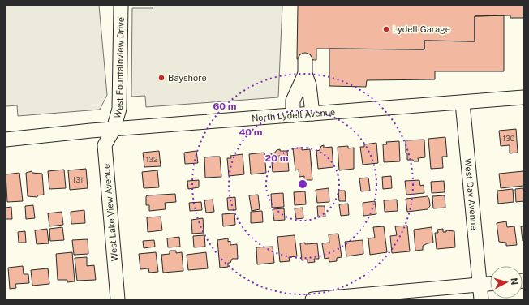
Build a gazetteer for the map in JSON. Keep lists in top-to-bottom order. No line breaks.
{"streets":{"street":["West Fountainview Drive","North Lydell Avenue","West Day Avenue","West Lake View Avenue"]},"crossings":[["West Fountainview Drive","North Lydell Avenue"],["West Fountainview Drive","West Lake View Avenue"],["North Lydell Avenue","West Day Avenue"],["North Lydell Avenue","West Lake View Avenue"]],"places":["Lydell Garage","Bayshore"],"house_numbers":["130","132","131"],"north":"right","rings":["60 m","40 m","20 m"]}
